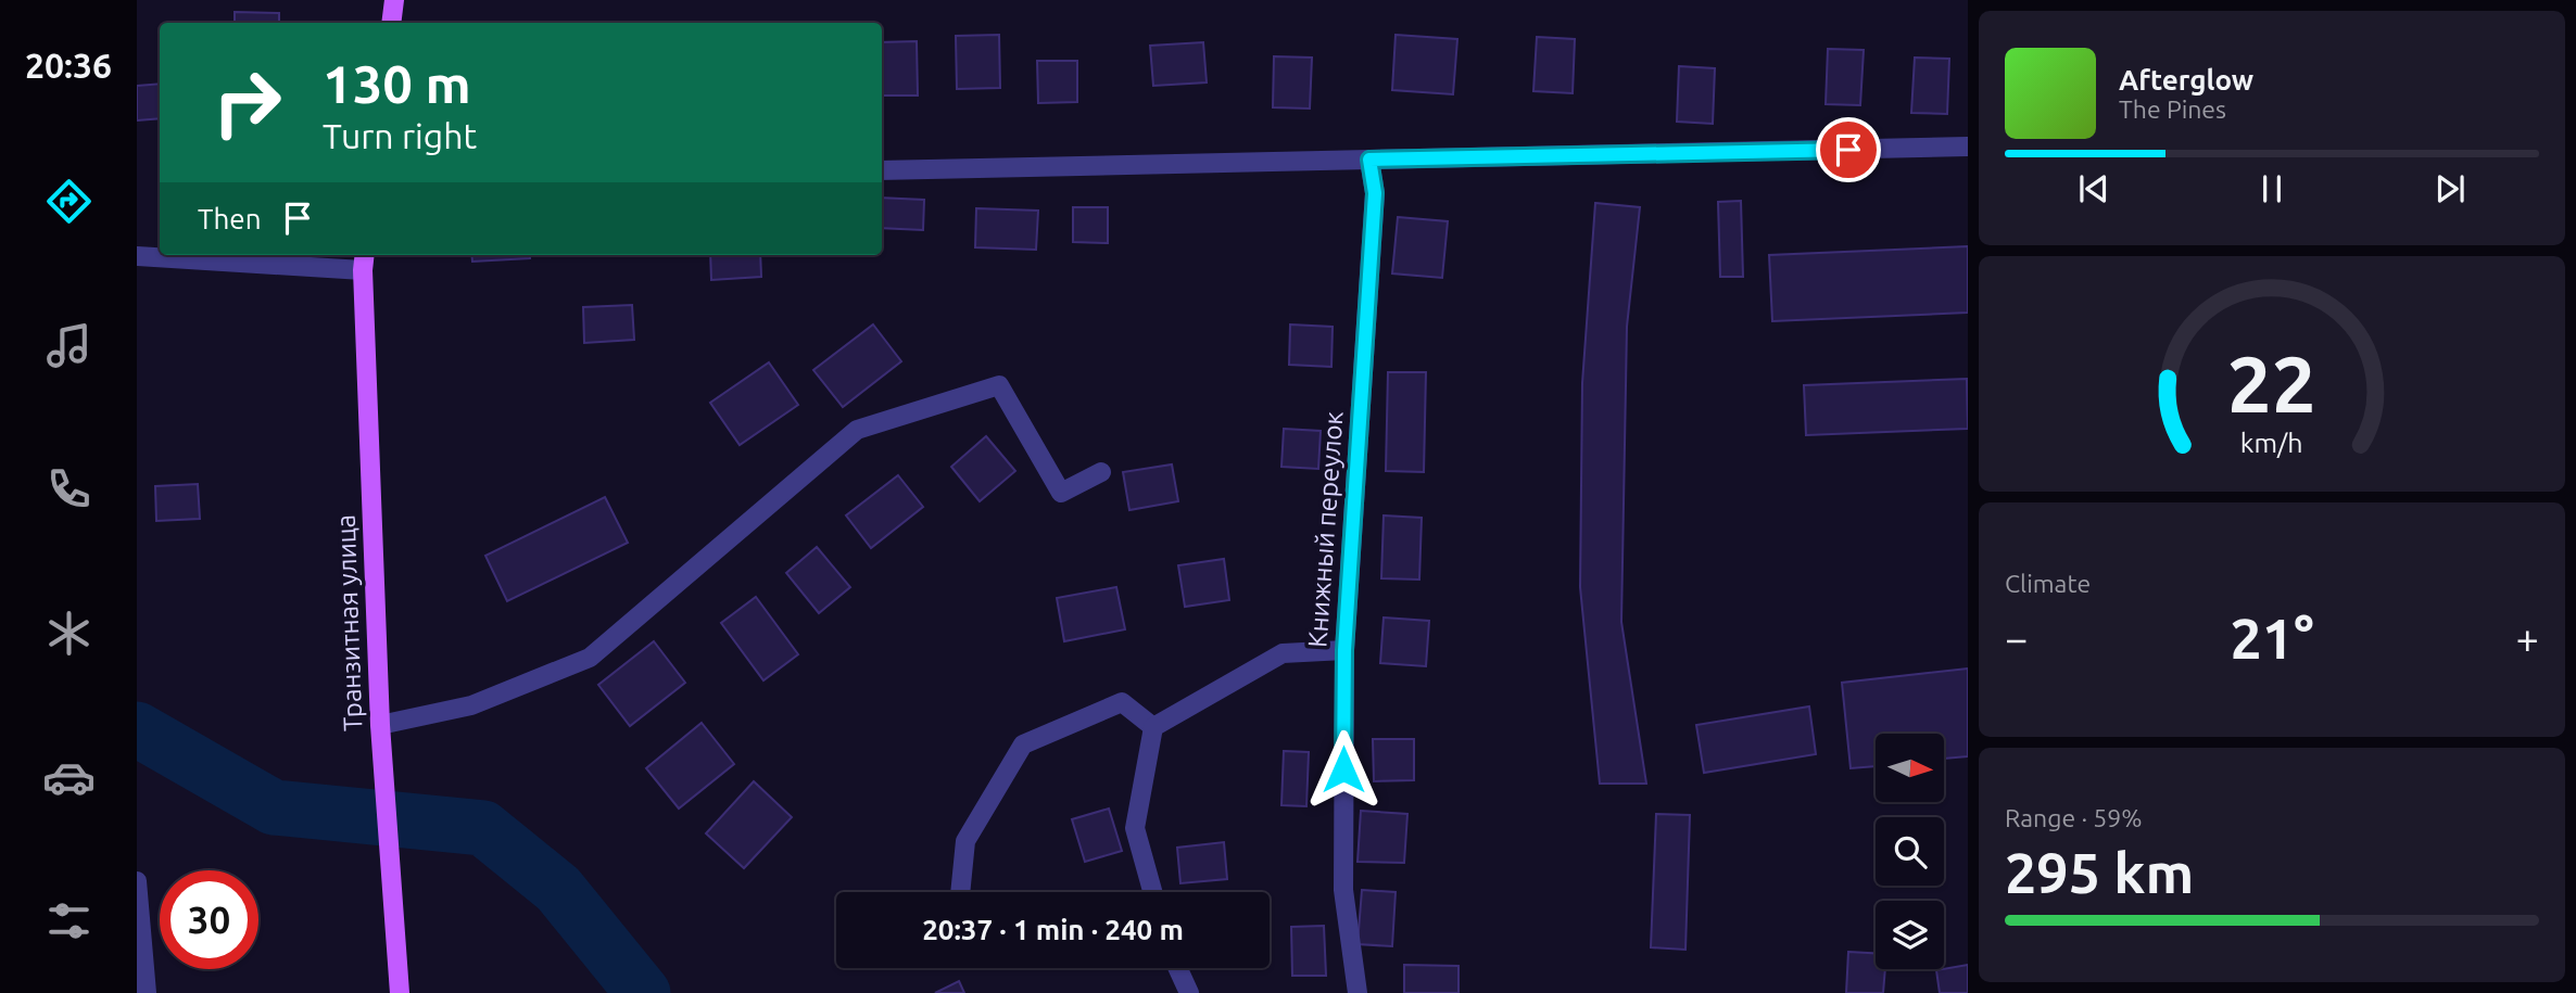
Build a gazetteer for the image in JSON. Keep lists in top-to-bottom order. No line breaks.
{"streets":{"main road":["Транзитная улица"],"street":["Книжный переулок"]},"north":"right","page":{"tabs":"20:36","turn":["130 m","Turn right"],"song":["Afterglow","The Pines"],"then":"Then","tile":["Climate",["Range · 59%","295 km"]],"heat":["−","21°","+"],"limit":"30","trip":"20:37 · 1 min · 240 m","gauge":["22","km/h"]}}
